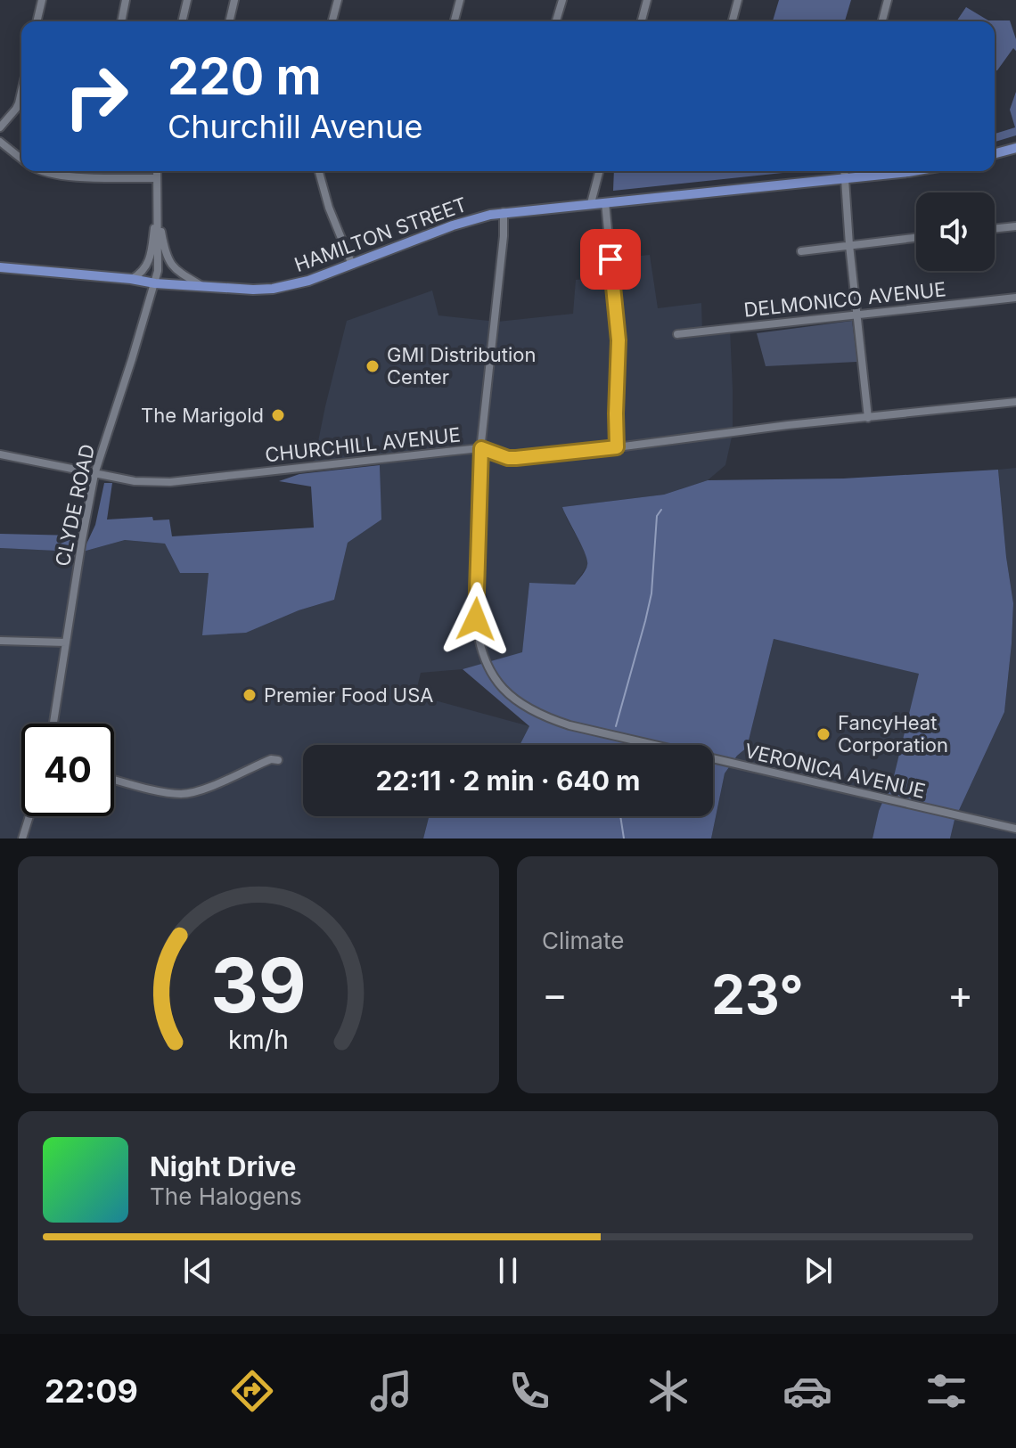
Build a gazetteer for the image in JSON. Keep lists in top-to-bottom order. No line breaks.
{"streets":{"main road":["HAMILTON STREET"],"street":["DELMONICO AVENUE","CHURCHILL AVENUE","CLYDE ROAD","VERONICA AVENUE"]},"crossings":[["HAMILTON STREET","CLYDE ROAD"],["HAMILTON STREET","VERONICA AVENUE"],["CHURCHILL AVENUE","CLYDE ROAD"],["CHURCHILL AVENUE","VERONICA AVENUE"]],"places":["GMI Distribution Center","The Marigold","Premier Food USA","FancyHeat Corporation"],"page":{"turn":["220 m","Churchill Avenue"],"limit":"40","trip":"22:11 · 2 min · 640 m","tile":"Climate","heat":["−","23°","+"],"song":["Night Drive","The Halogens"],"tabs":"22:09","gauge":["39","km/h"]}}
